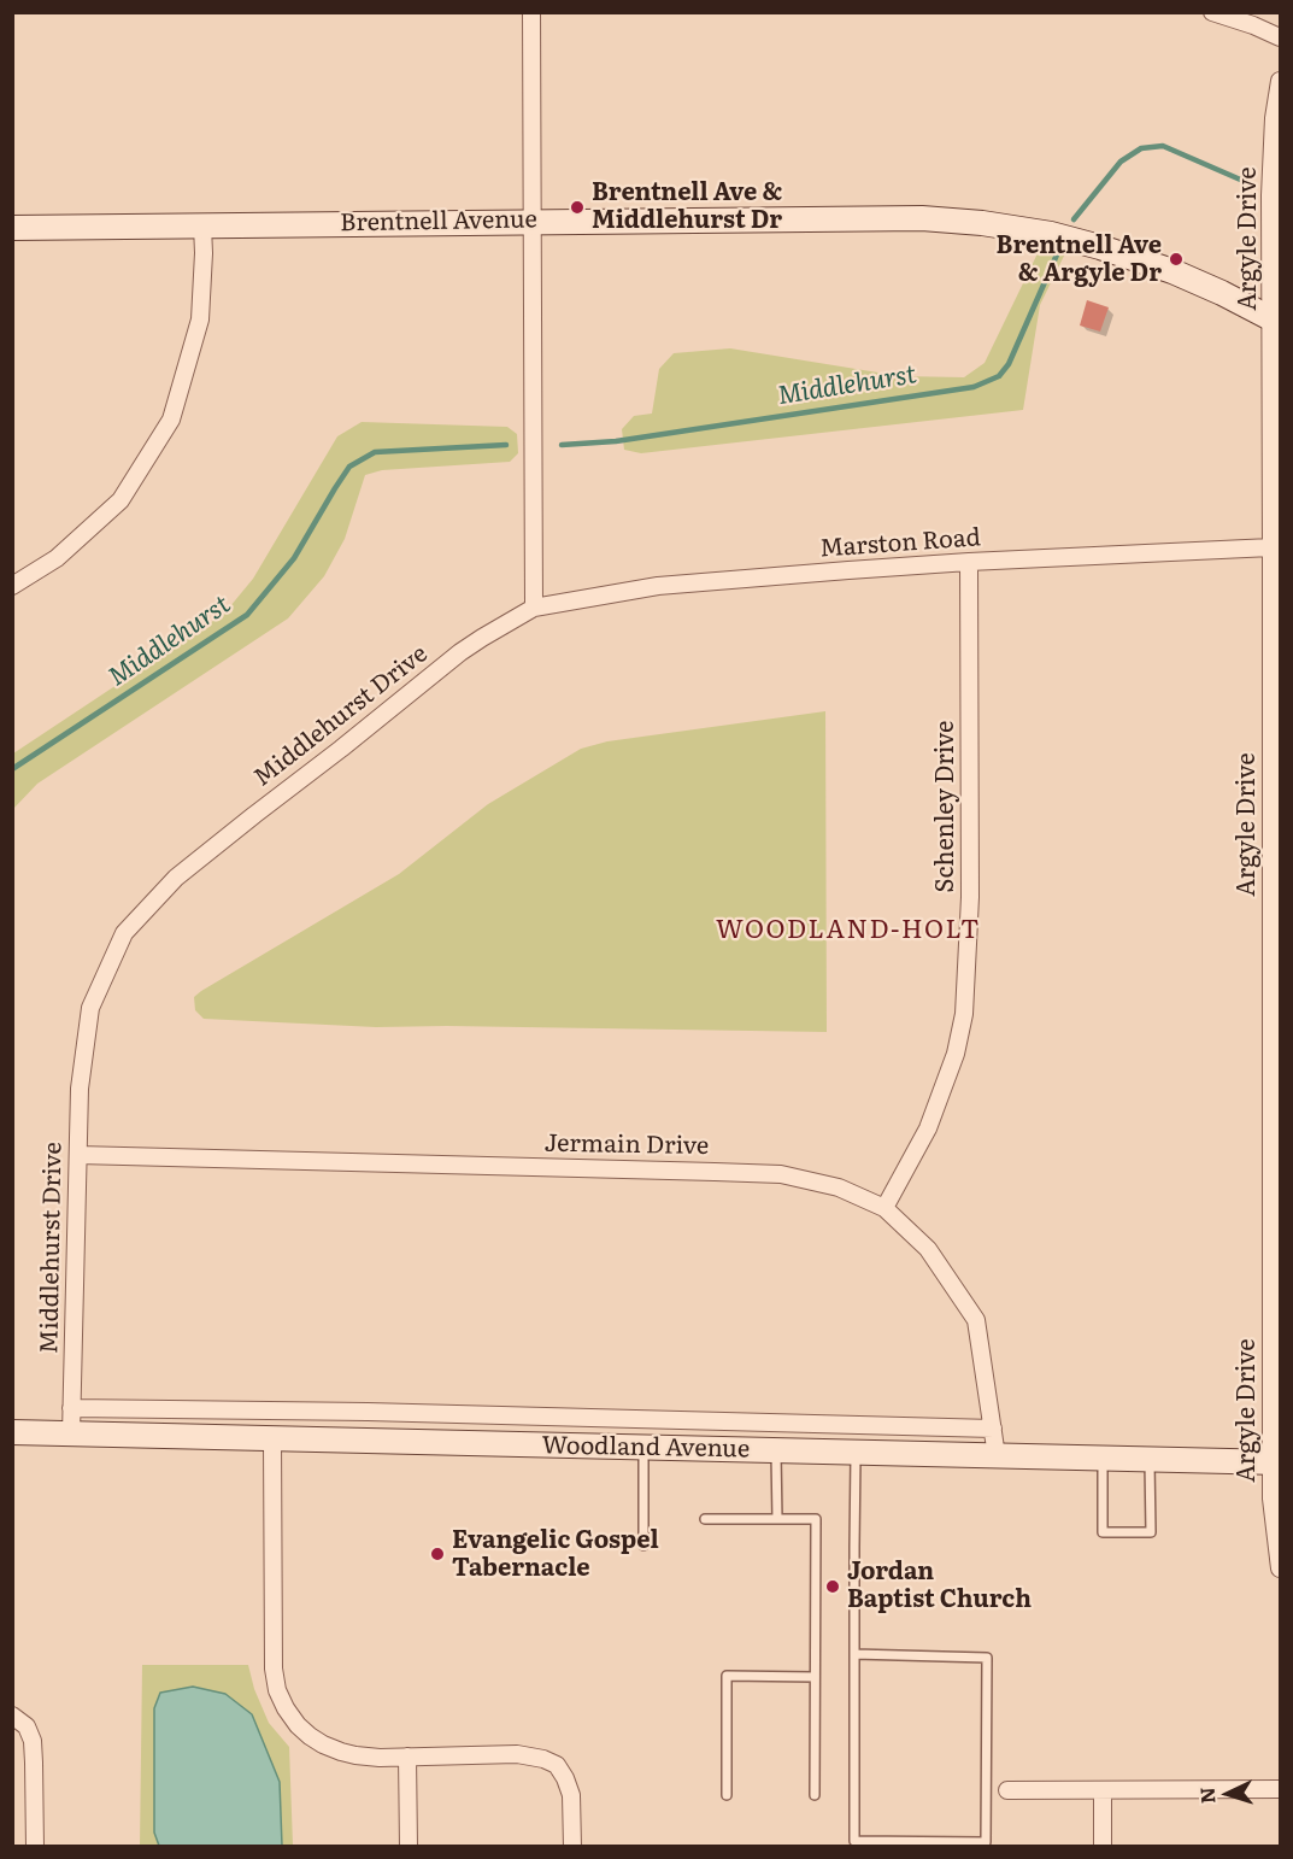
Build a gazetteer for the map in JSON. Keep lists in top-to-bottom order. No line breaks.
{"streets":{"street":["Brentnell Avenue","Argyle Drive","Marston Road","Middlehurst Drive","Schenley Drive","Jermain Drive","Woodland Avenue"]},"crossings":[["Brentnell Avenue","Argyle Drive"],["Argyle Drive","Marston Road"],["Argyle Drive","Woodland Avenue"],["Marston Road","Middlehurst Drive"],["Marston Road","Schenley Drive"],["Middlehurst Drive","Jermain Drive"],["Middlehurst Drive","Woodland Avenue"],["Schenley Drive","Jermain Drive"],["Jermain Drive","Woodland Avenue"]],"districts":["WOODLAND-HOLT"],"water":["Middlehurst"],"places":["Brentnell Ave & Middlehurst Dr","Brentnell Ave & Argyle Dr","Evangelic Gospel Tabernacle","Jordan Baptist Church"],"north":"left"}
